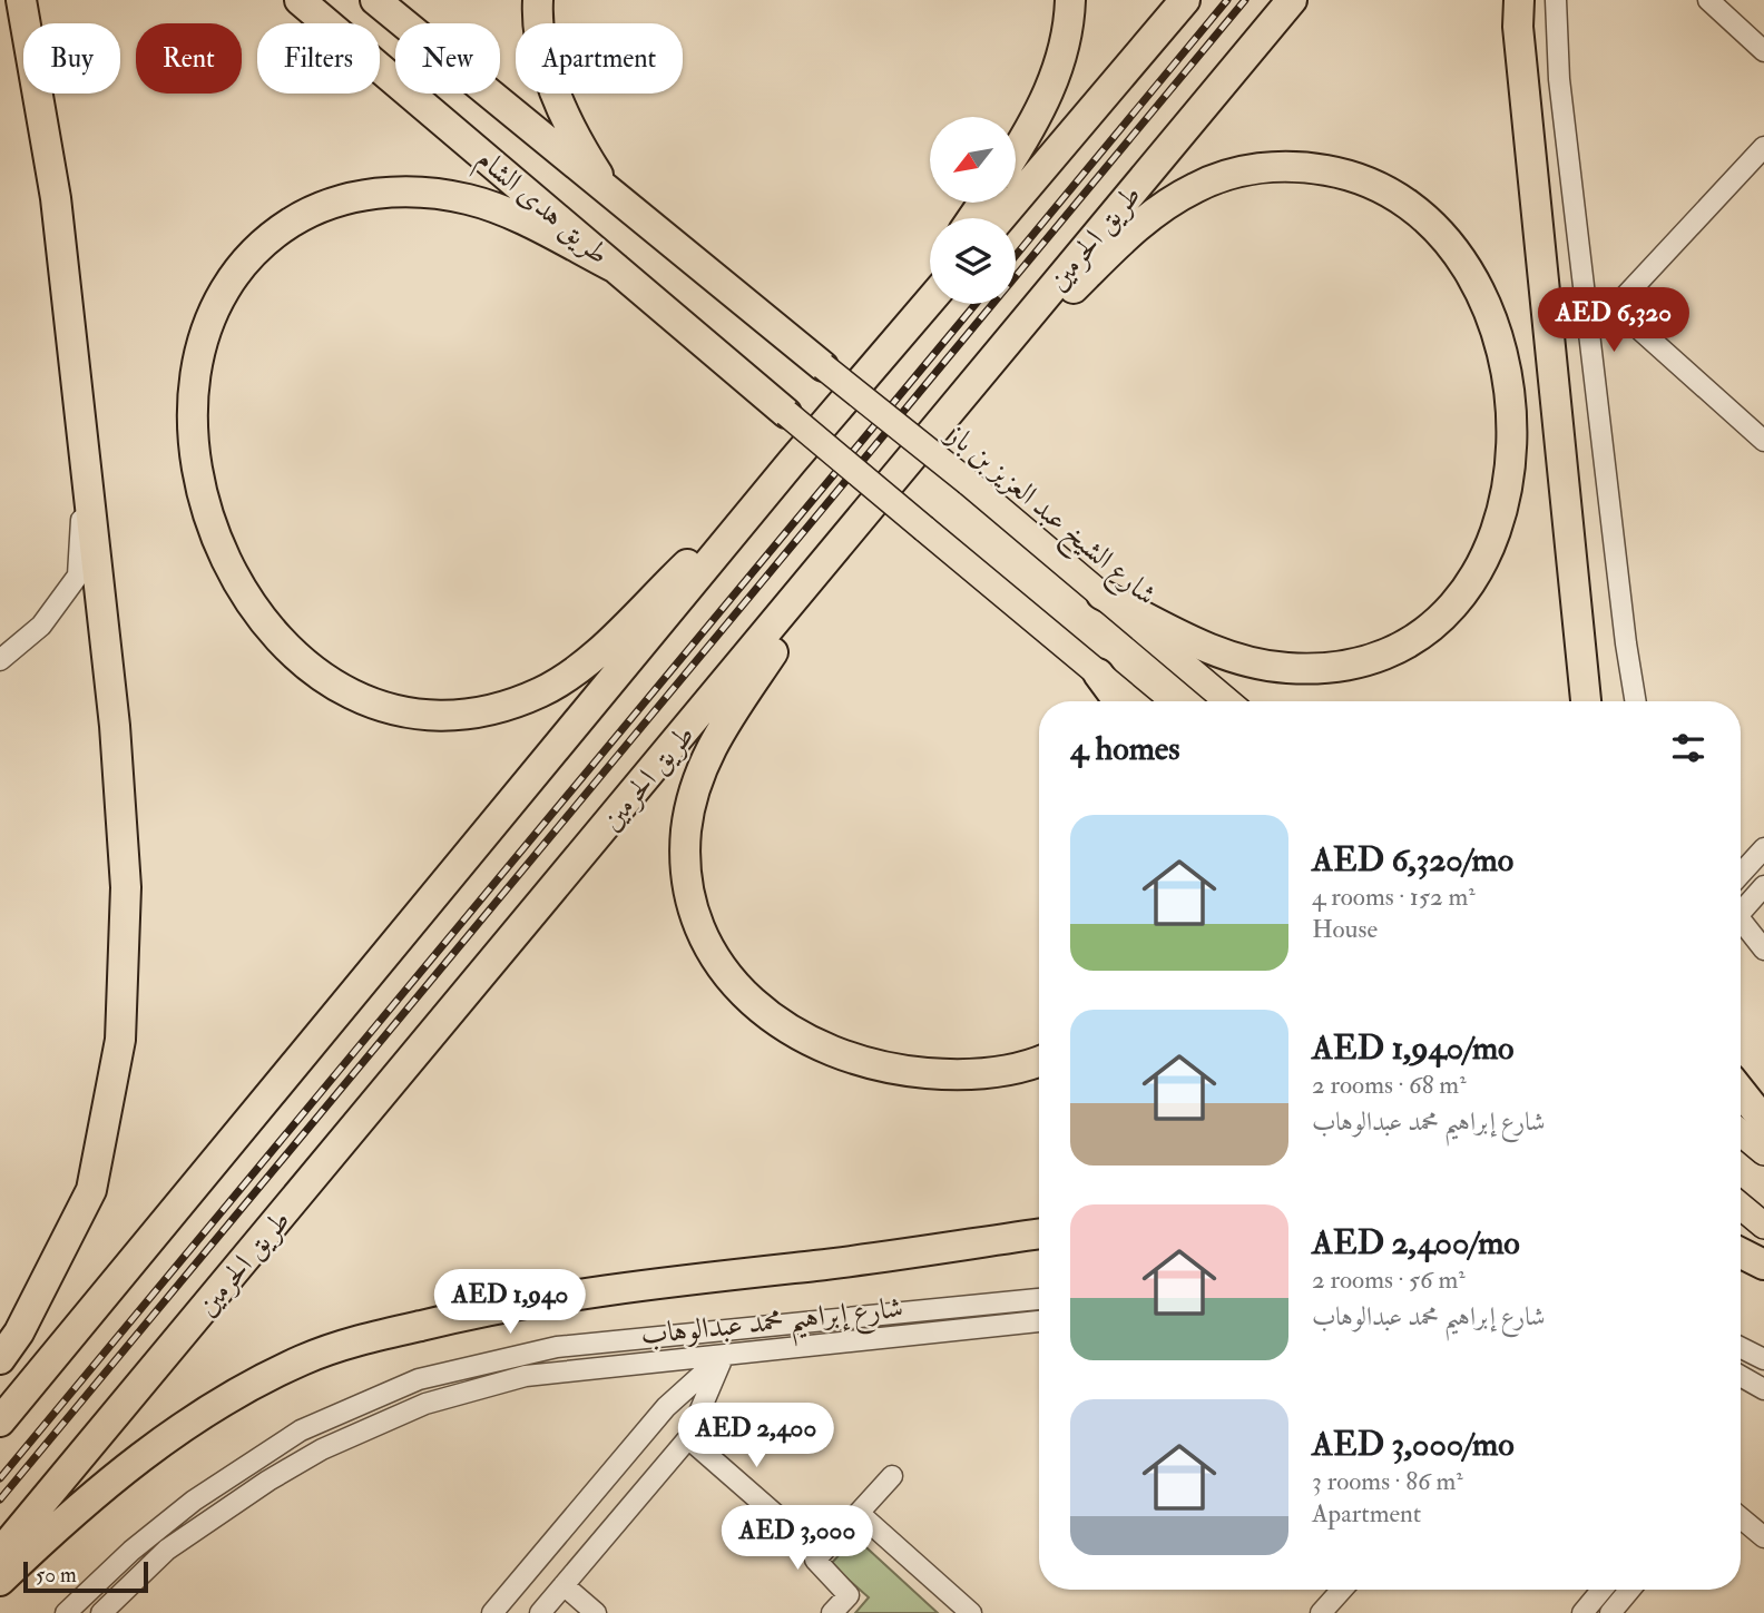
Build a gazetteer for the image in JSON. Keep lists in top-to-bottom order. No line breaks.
{"streets":{"highway":["طريق هدى الشام","طريق الحرمين"],"main road":["شارع الشيخ عبد العزيز بن باز"],"street":["شارع إبراهيم محمد عبدالوهاب"]},"scale_bar":"50 m","north":"bottom left","page":{"chip":["Buy","Rent","Filters","New","Apartment"],"price":["AED 6,320","AED 1,940","AED 2,400","AED 3,000"],"heading":"4 homes","list":[{"name":"AED 6,320/mo","note":"4 rooms · 152 m² · House"},{"name":"AED 1,940/mo","note":"2 rooms · 68 m² · شارع إبراهيم محمد عبدالوهاب"},{"name":"AED 2,400/mo","note":"2 rooms · 56 m² · شارع إبراهيم محمد عبدالوهاب"},{"name":"AED 3,000/mo","note":"3 rooms · 86 m² · Apartment"}],"scale":"50 m"}}
